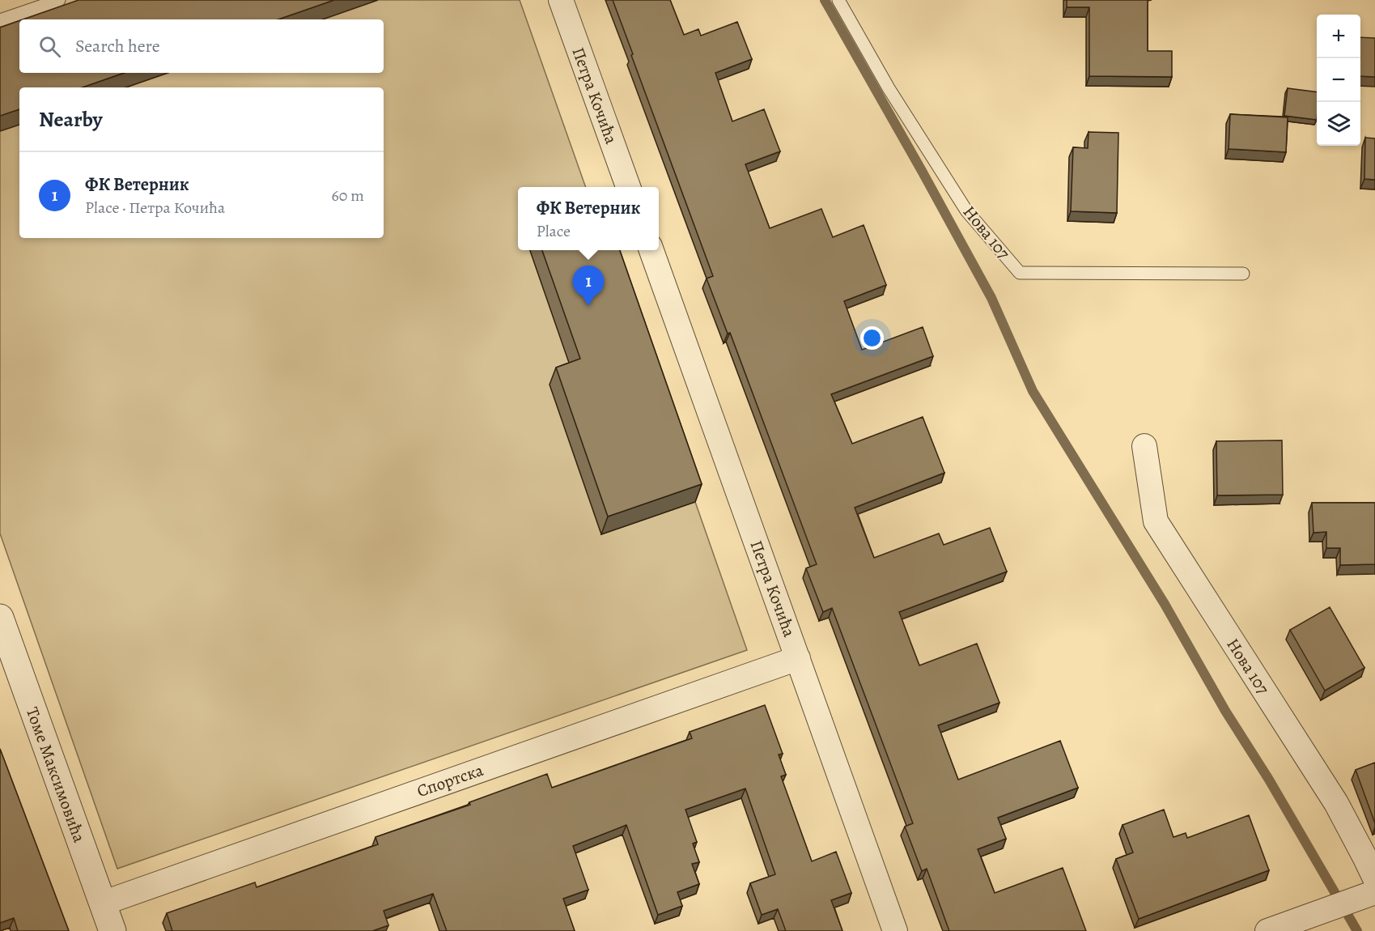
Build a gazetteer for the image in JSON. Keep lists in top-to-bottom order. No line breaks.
{"streets":{"street":["Петра Кочића","Нова 107","Томе Максимовића","Спортска"]},"crossings":[["Петра Кочића","Спортска"],["Томе Максимовића","Спортска"]],"page":{"map_buttons":["+","−"],"search":"Search here","heading":"Nearby","list":[{"mark":"1","name":"ФК Ветерник","note":"Place · Петра Кочића","value":"60 m"}],"popup":["ФК Ветерник","Place"],"pins":"1"}}
